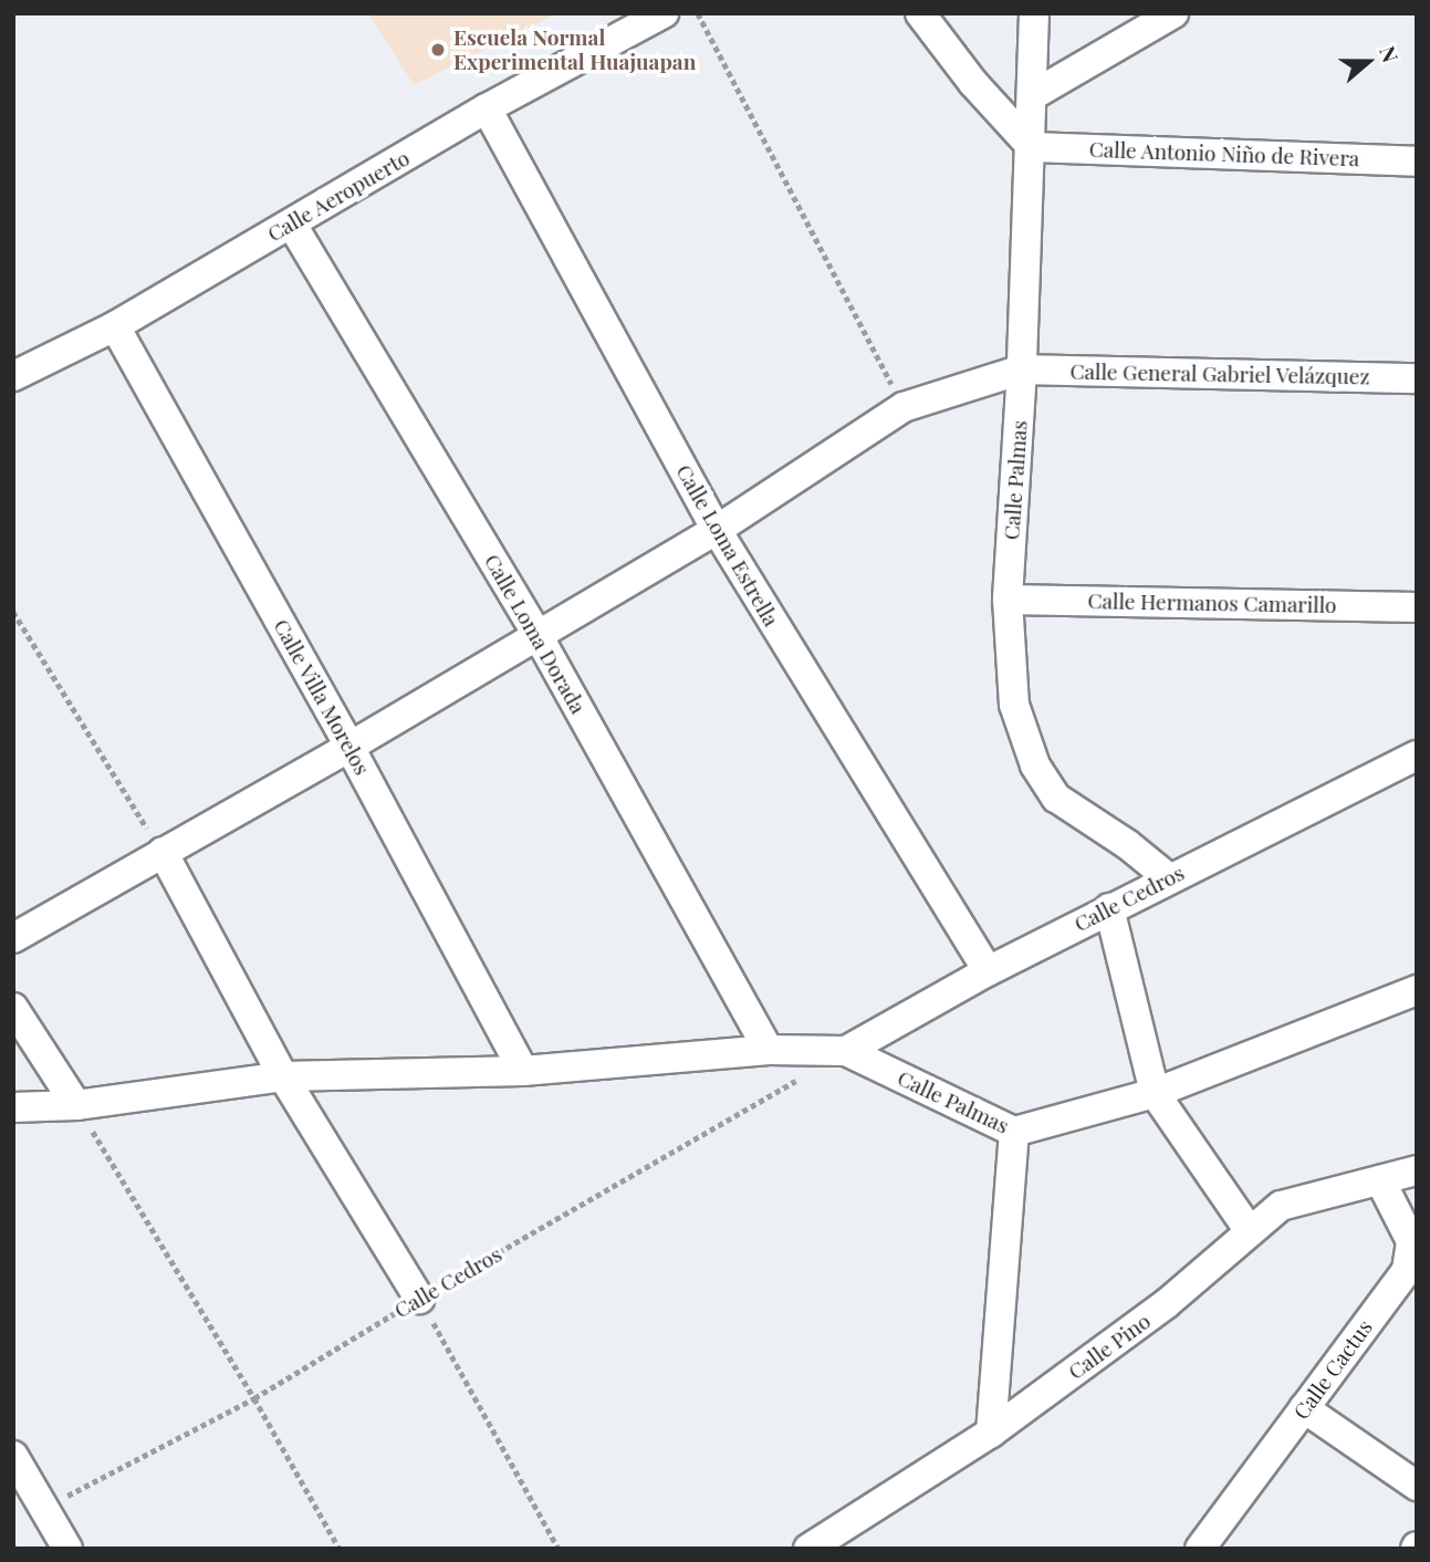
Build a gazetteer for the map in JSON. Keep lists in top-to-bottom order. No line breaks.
{"streets":{"street":["Calle Antonio Niño de Rivera","Calle Aeropuerto","Calle General Gabriel Velázquez","Calle Palmas","Calle Loma Estrella","Calle Hermanos Camarillo","Calle Loma Dorada","Calle Villa Morelos","Calle Cedros","Calle Pino","Calle Cactus"]},"crossings":[["Calle Antonio Niño de Rivera","Calle Palmas"],["Calle Aeropuerto","Calle Loma Estrella"],["Calle Aeropuerto","Calle Loma Dorada"],["Calle Aeropuerto","Calle Villa Morelos"],["Calle General Gabriel Velázquez","Calle Palmas"],["Calle General Gabriel Velázquez","Calle Loma Estrella"],["Calle General Gabriel Velázquez","Calle Loma Dorada"],["Calle General Gabriel Velázquez","Calle Villa Morelos"],["Calle Palmas","Calle Hermanos Camarillo"],["Calle Palmas","Calle Cedros"],["Calle Loma Estrella","Calle Cedros"],["Calle Pino","Calle Cactus"]],"places":["Escuela Normal Experimental Huajuapan"],"north":"right"}
